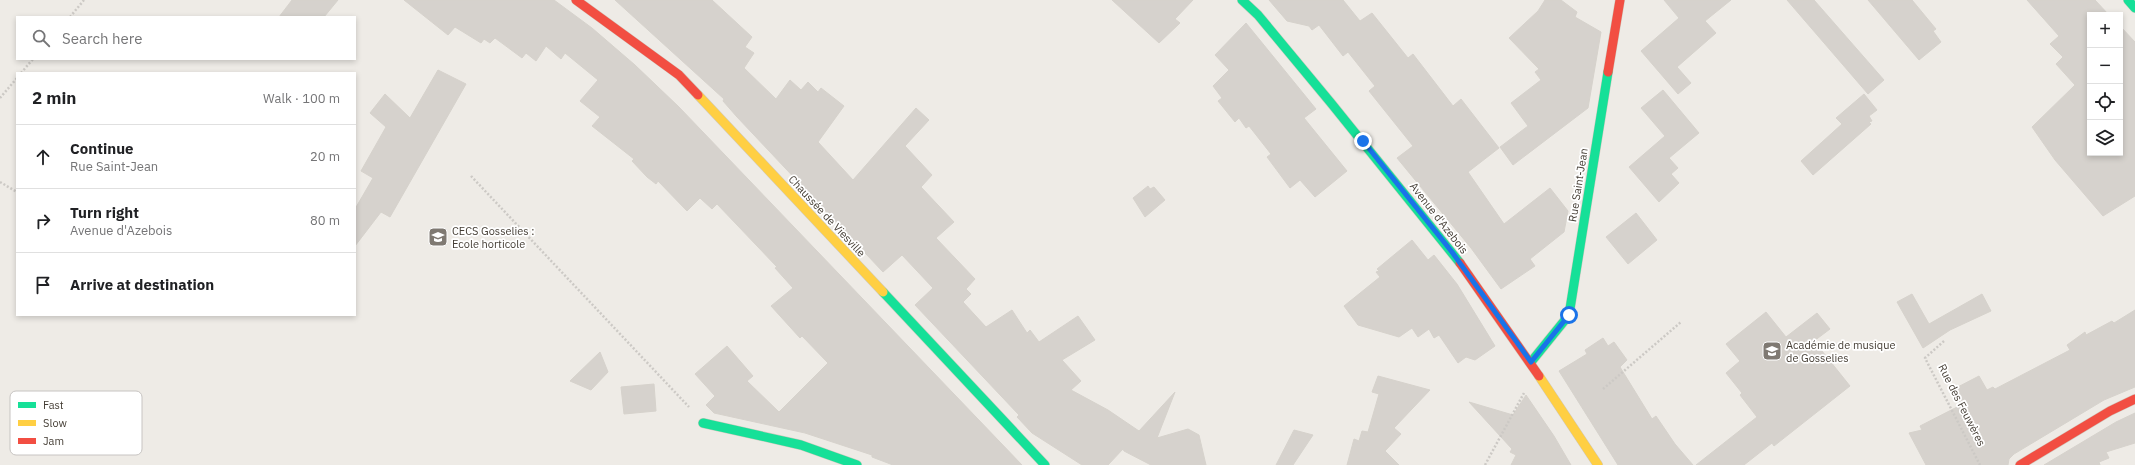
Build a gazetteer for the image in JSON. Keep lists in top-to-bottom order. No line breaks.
{"streets":{"street":["Rue Saint-Jean","Chaussée de Viesville","Avenue d'Azebois"],"path":["Rue des Feuwères"]},"crossings":[["Rue Saint-Jean","Avenue d'Azebois"]],"places":{"school or university":["CECS Gosselies : Ecole horticole","Académie de musique de Gosselies"]},"legend":["Fast","Slow","Jam"],"page":{"map_buttons":["+","−"],"search":"Search here","heading":["2 min","Walk · 100 m"],"list":[["Continue","Rue Saint-Jean","20 m"],["Turn right","Avenue d'Azebois","80 m"],"Arrive at destination"]}}
